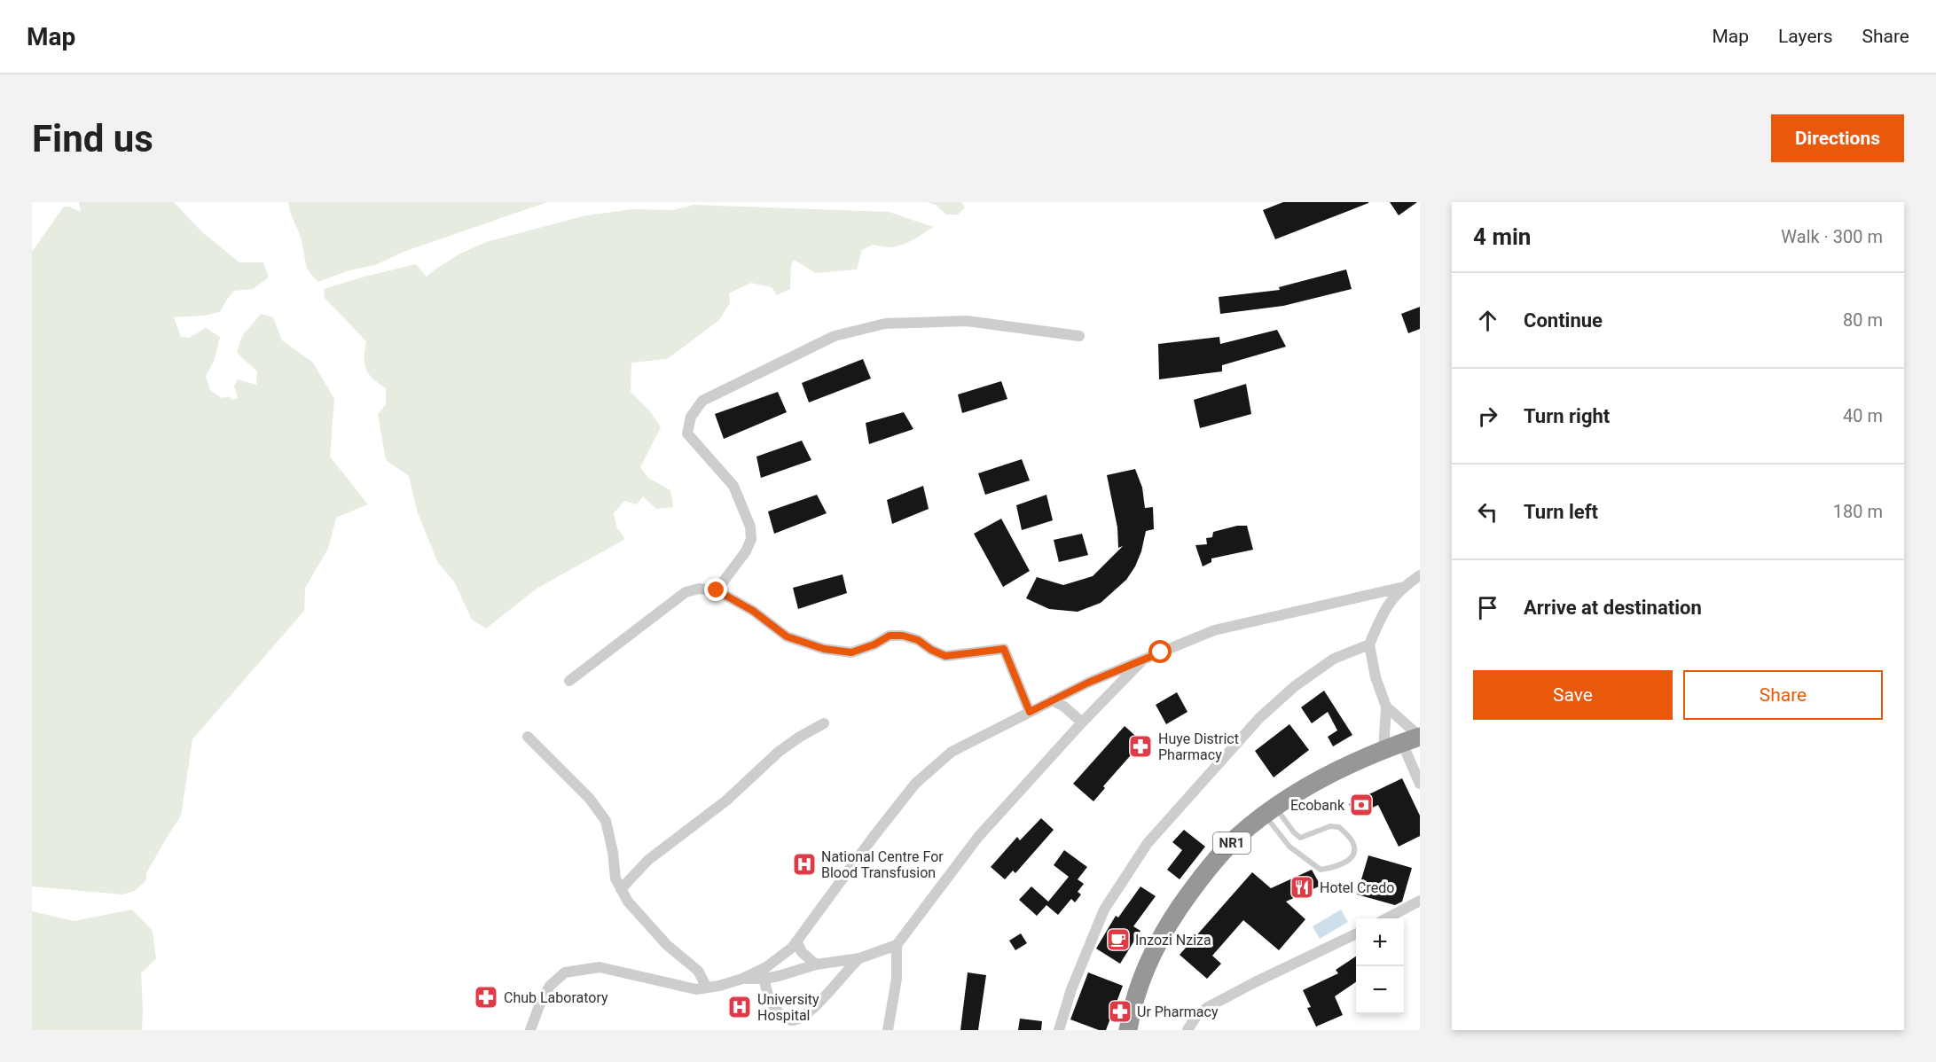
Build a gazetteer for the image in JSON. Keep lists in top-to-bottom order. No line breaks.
{"streets":{"highway":["NR1"]},"places":{"pharmacy":["Huye District Pharmacy","Chub Laboratory","Ur Pharmacy"],"bank":["Ecobank"],"hospital":["National Centre For Blood Transfusion","University Hospital"],"restaurant":["Hotel Credo"],"cafe":["Inzozi Nziza"]},"page":{"header":"Map","nav":["Map","Layers","Share"],"buttons":["Directions",["Save","Share"]],"title":"Find us","heading":["4 min","Walk · 300 m"],"list":[["Continue","80 m"],["Turn right","40 m"],["Turn left","180 m"],"Arrive at destination"],"map_buttons":["+","−"]}}
